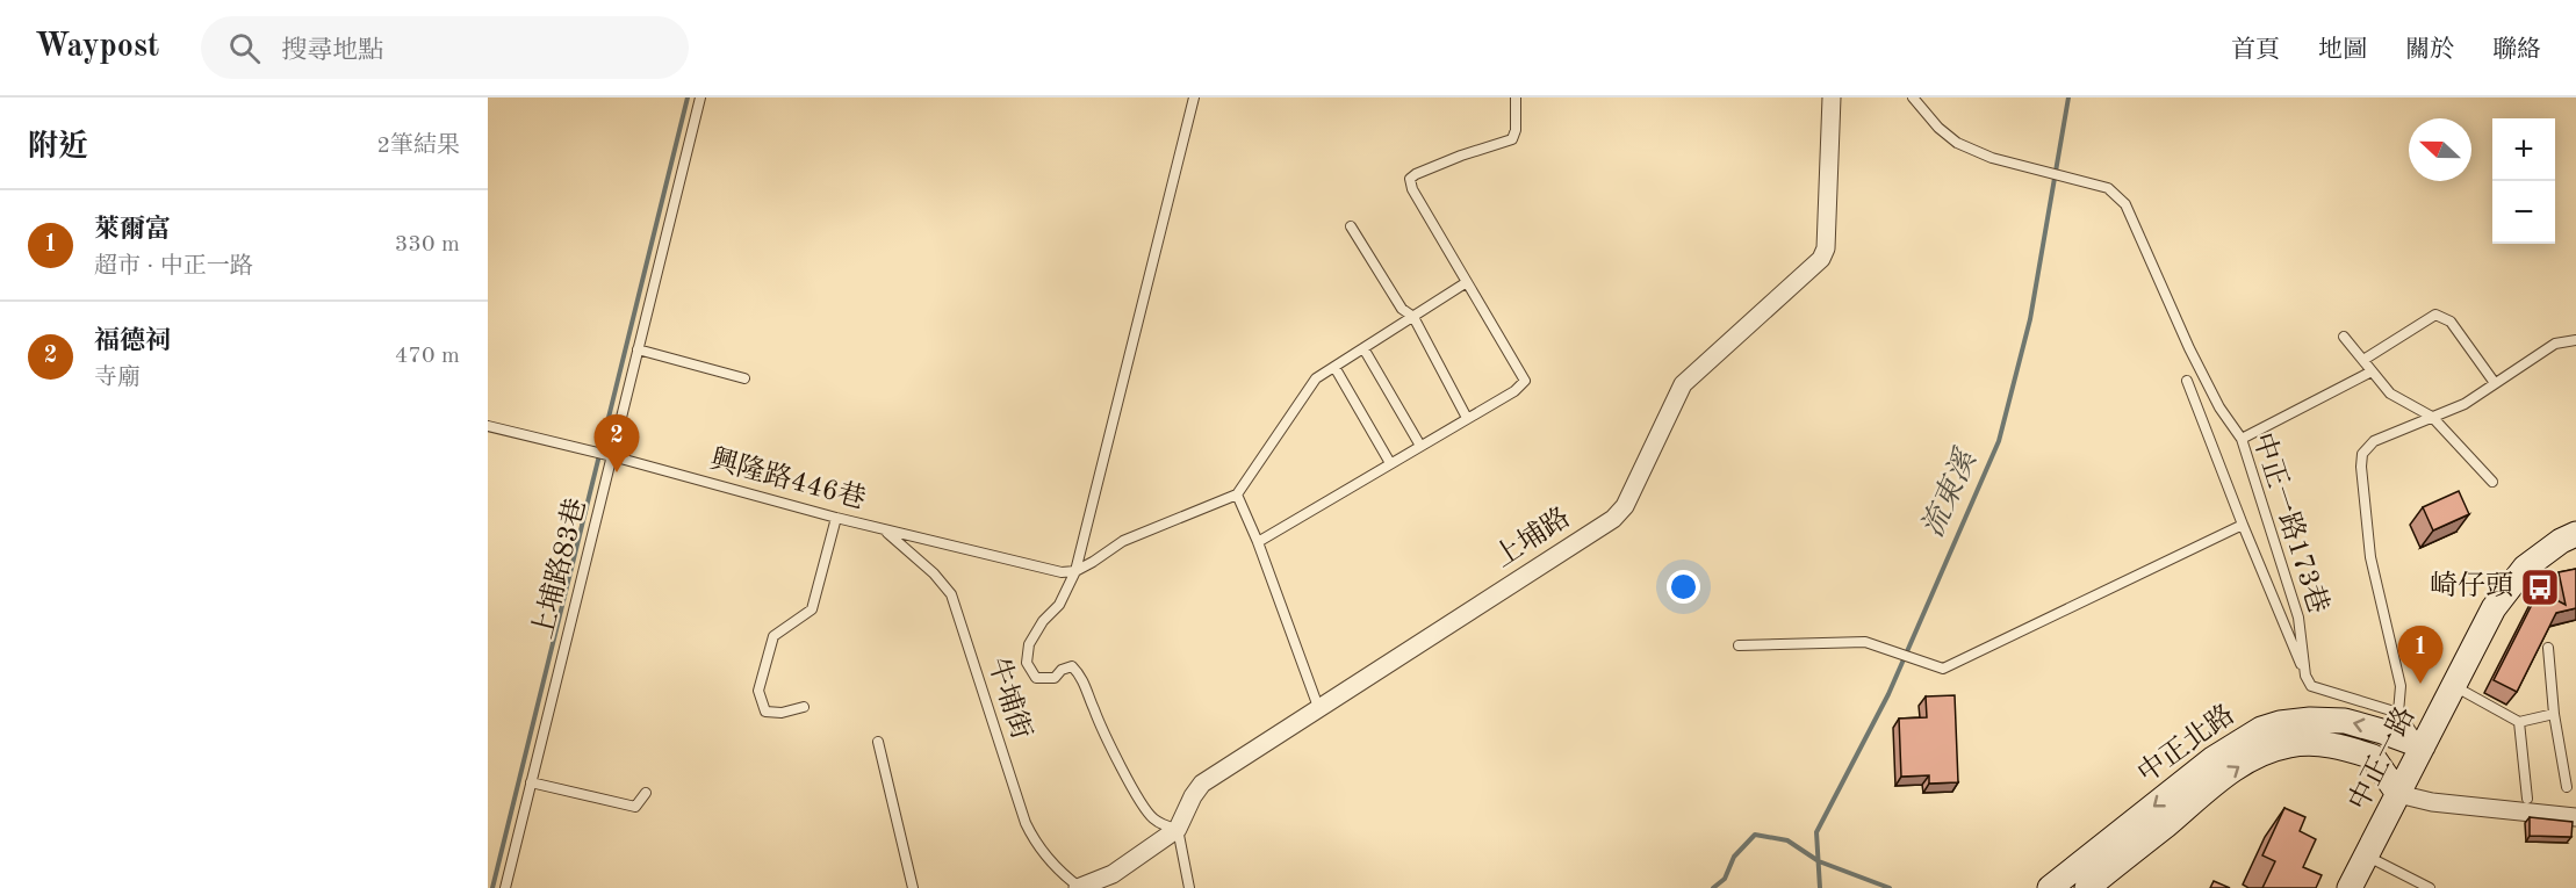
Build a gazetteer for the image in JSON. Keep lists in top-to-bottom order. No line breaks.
{"streets":{"main road":["中正北路","中正一路"],"street":["上埔路"],"lane":["興隆路446巷","中正一路173巷","上埔路83巷","牛埔街"]},"crossings":[["興隆路446巷","上埔路83巷"],["興隆路446巷","牛埔街"],["中正北路","中正一路"]],"water":["流東溪"],"places":{"bus stop":["崎仔頭"]},"north":"left","page":{"header":"Waypost","search":"搜尋地點","nav":["首頁","地圖","關於","聯絡"],"heading":["附近","2筆結果"],"map_buttons":["+","−"],"list":[{"mark":"1","name":"萊爾富","note":"超市 · 中正一路","value":"330 m"},{"mark":"2","name":"福德祠","note":"寺廟","value":"470 m"}],"pins":["2","1"]}}
